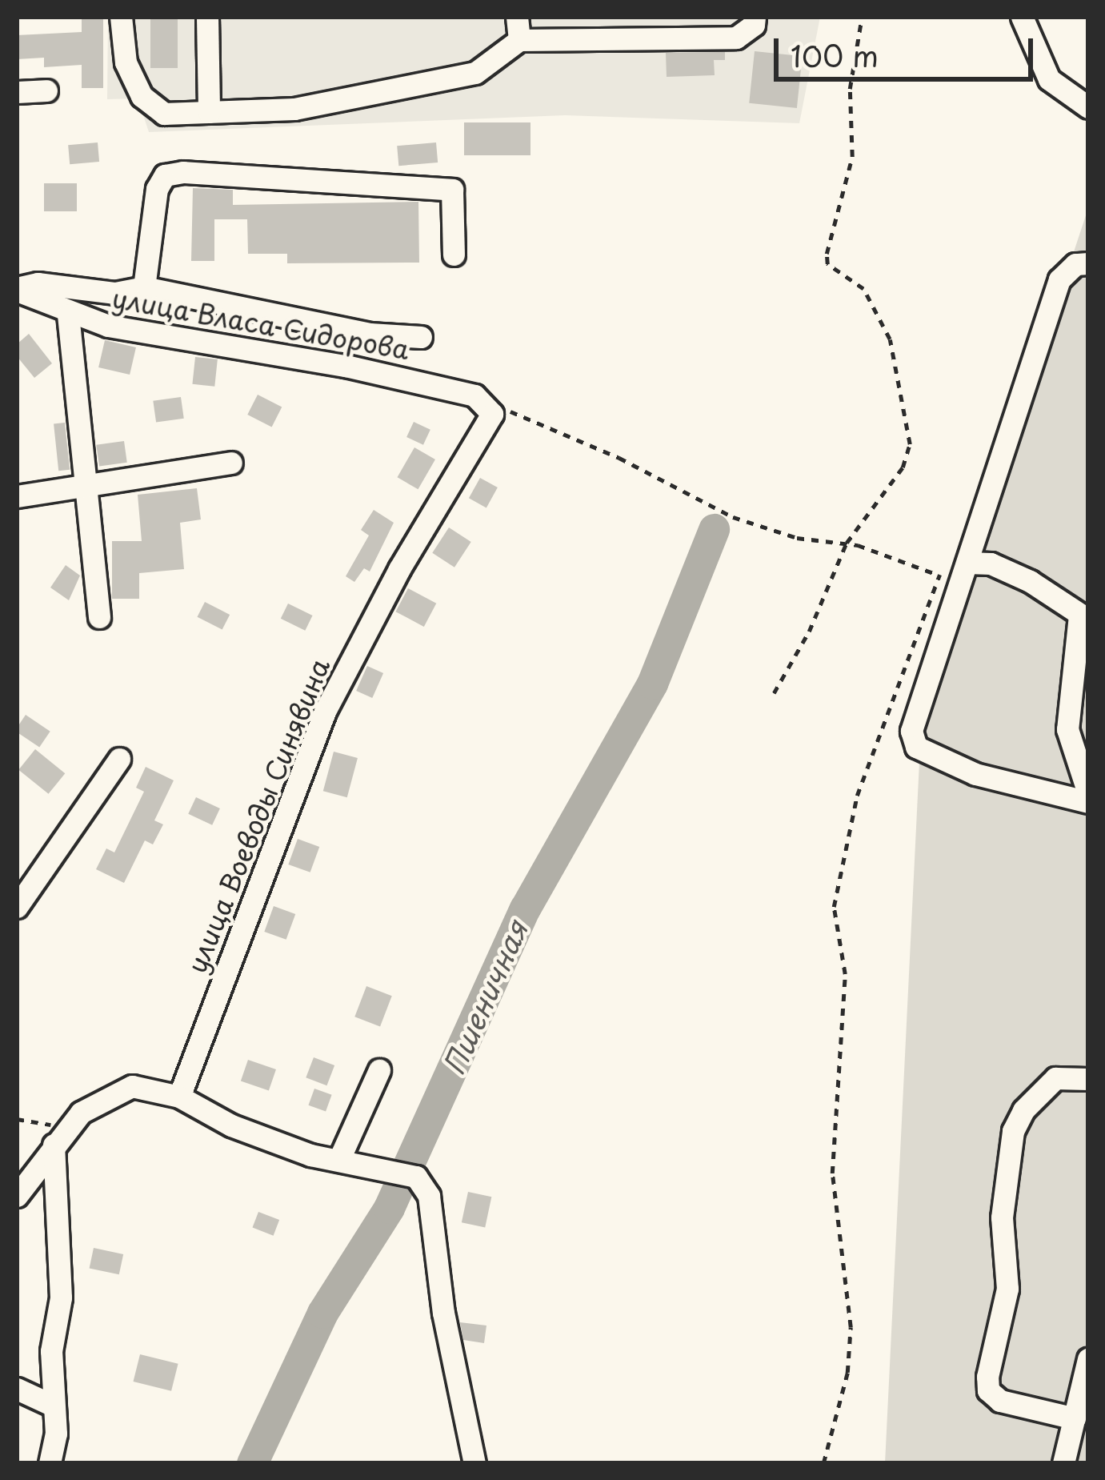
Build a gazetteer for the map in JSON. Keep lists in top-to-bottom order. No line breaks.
{"streets":{"street":["улица Власа Сидорова","улица Воеводы Синявина"]},"crossings":[["улица Власа Сидорова","улица Воеводы Синявина"]],"water":["Пшеничная"],"scale_bar":"100 m"}
